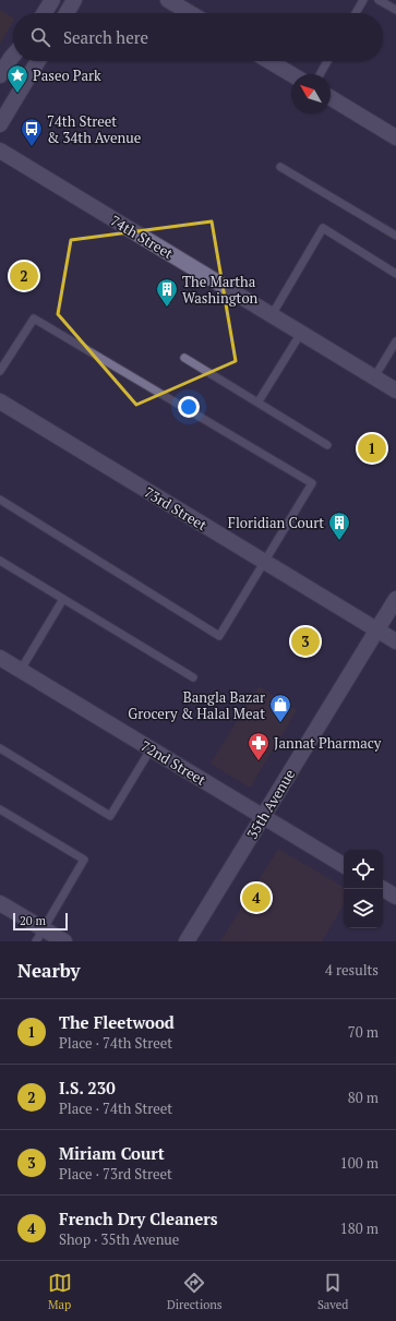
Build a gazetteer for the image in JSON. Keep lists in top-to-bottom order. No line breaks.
{"streets":{"street":["74th Street","73rd Street","72nd Street","35th Avenue"]},"crossings":[["73rd Street","35th Avenue"],["72nd Street","35th Avenue"]],"places":{"place":["Paseo Park"],"bus stop":["74th Street & 34th Avenue"],"building":["The Martha Washington","Floridian Court"],"shop":["Bangla Bazar Grocery & Halal Meat"],"pharmacy":["Jannat Pharmacy"]},"scale_bar":"20 m","north":"top left","page":{"search":"Search here","pins":["2","1","3","4"],"scale":"20 m","heading":["Nearby","4 results"],"list":[{"mark":"1","name":"The Fleetwood","note":"Place · 74th Street","value":"70 m"},{"mark":"2","name":"I.S. 230","note":"Place · 74th Street","value":"80 m"},{"mark":"3","name":"Miriam Court","note":"Place · 73rd Street","value":"100 m"},{"mark":"4","name":"French Dry Cleaners","note":"Shop · 35th Avenue","value":"180 m"}],"nav":["Map","Directions","Saved"]}}
